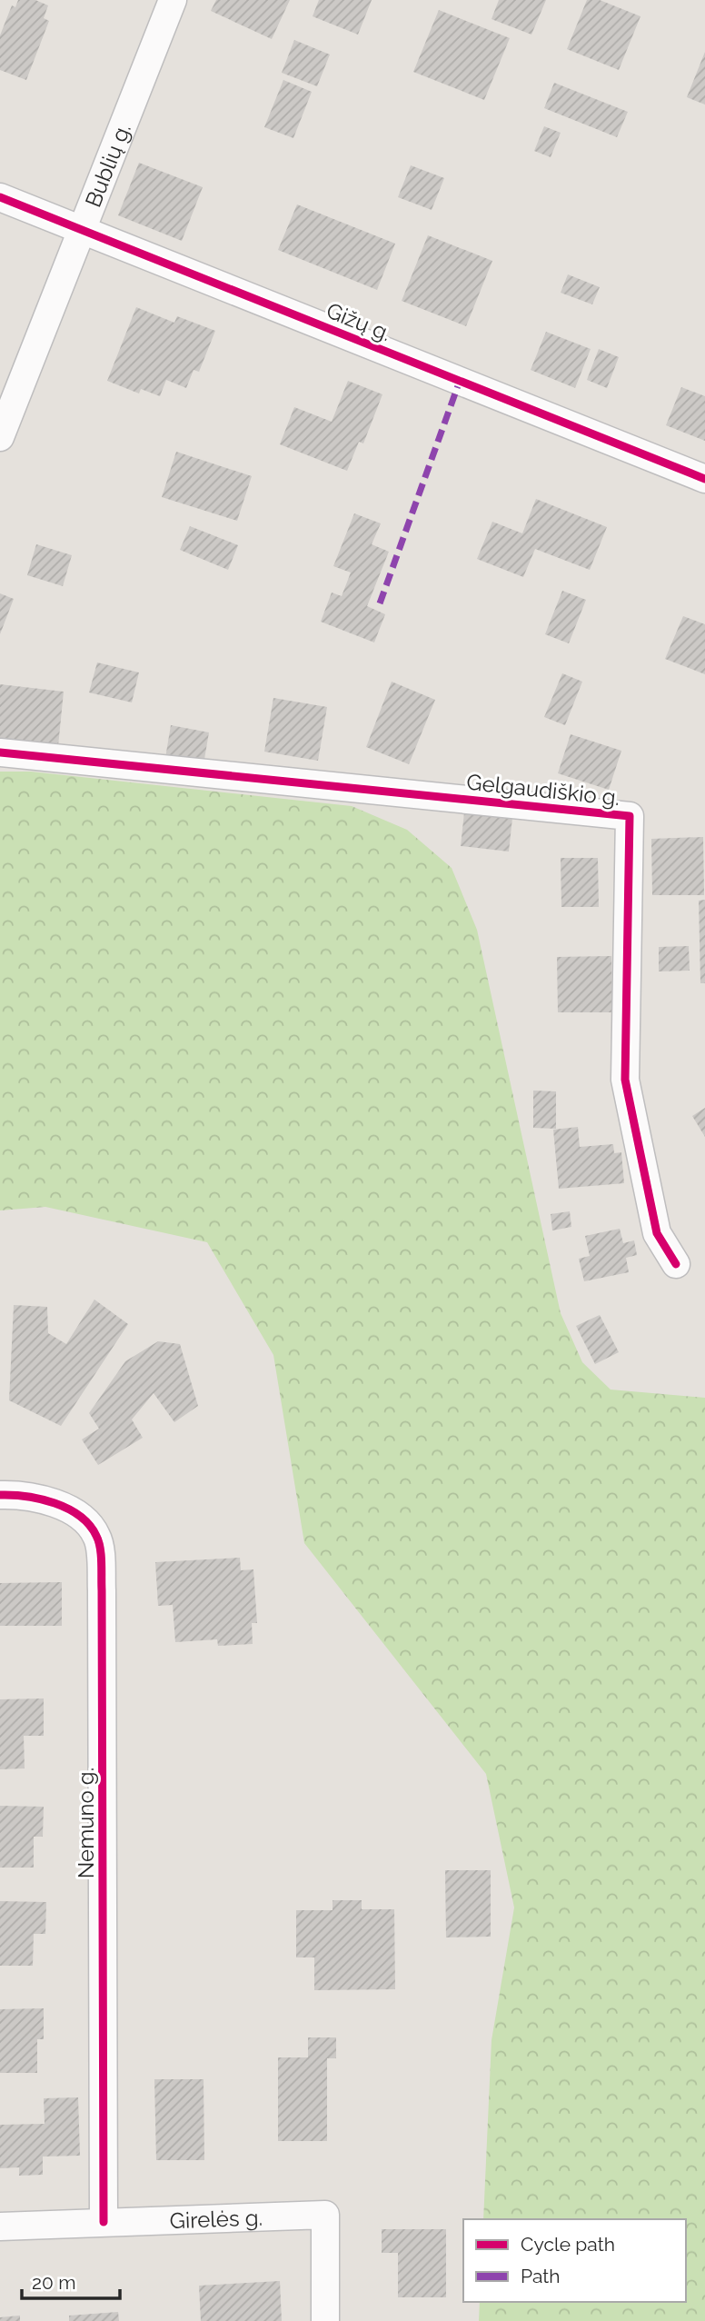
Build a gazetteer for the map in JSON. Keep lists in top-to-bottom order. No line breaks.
{"streets":{"street":["Bublių g.","Gižų g.","Gelgaudiškio g.","Nemuno g.","Girelės g."]},"crossings":[["Bublių g.","Gižų g."],["Nemuno g.","Girelės g."]],"legend":["Cycle path","Path"],"scale_bar":"20 m"}
